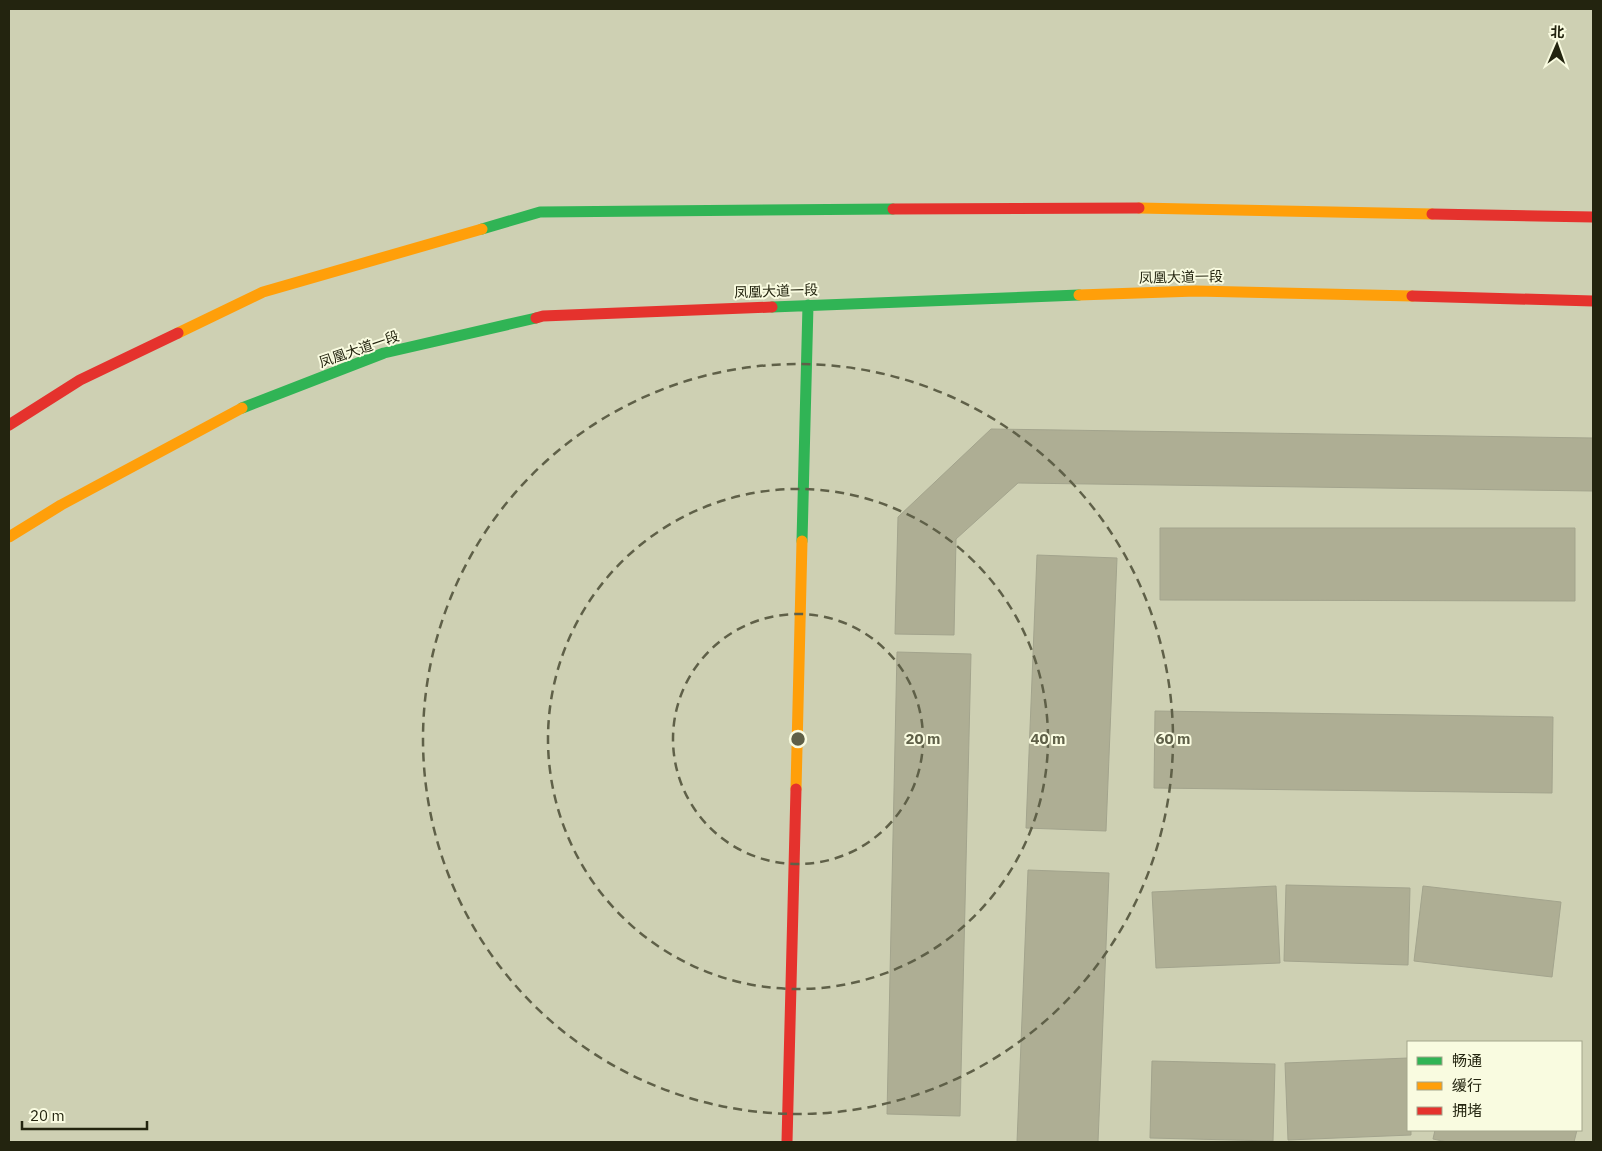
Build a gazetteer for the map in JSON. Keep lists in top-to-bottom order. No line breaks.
{"streets":{"main road":["凤凰大道一段"]},"legend":["畅通","缓行","拥堵"],"scale_bar":"20 m","north":"top","rings":["20 m","40 m","60 m"]}
